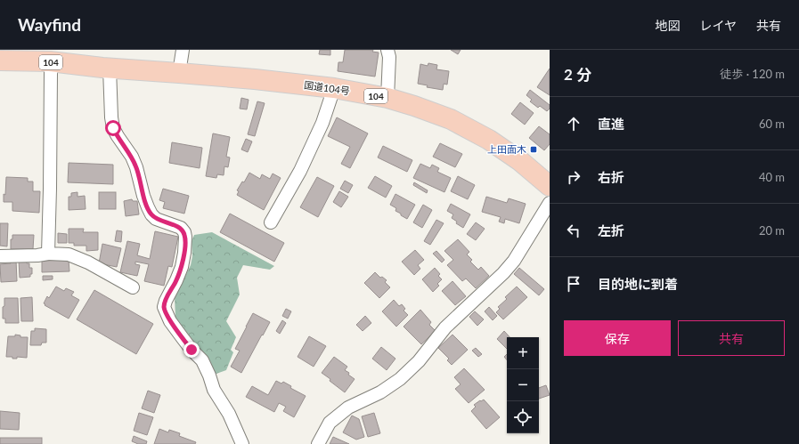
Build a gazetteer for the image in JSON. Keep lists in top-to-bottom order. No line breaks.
{"streets":{"highway":["104","国道104号"]},"places":{"transit":["上田面木"]},"page":{"header":"Wayfind","nav":["地図","レイヤ","共有"],"heading":["2 分","徒歩 · 120 m"],"list":[["直進","60 m"],["右折","40 m"],["左折","20 m"],"目的地に到着"],"buttons":["保存","共有"],"map_buttons":["+","−"]}}
